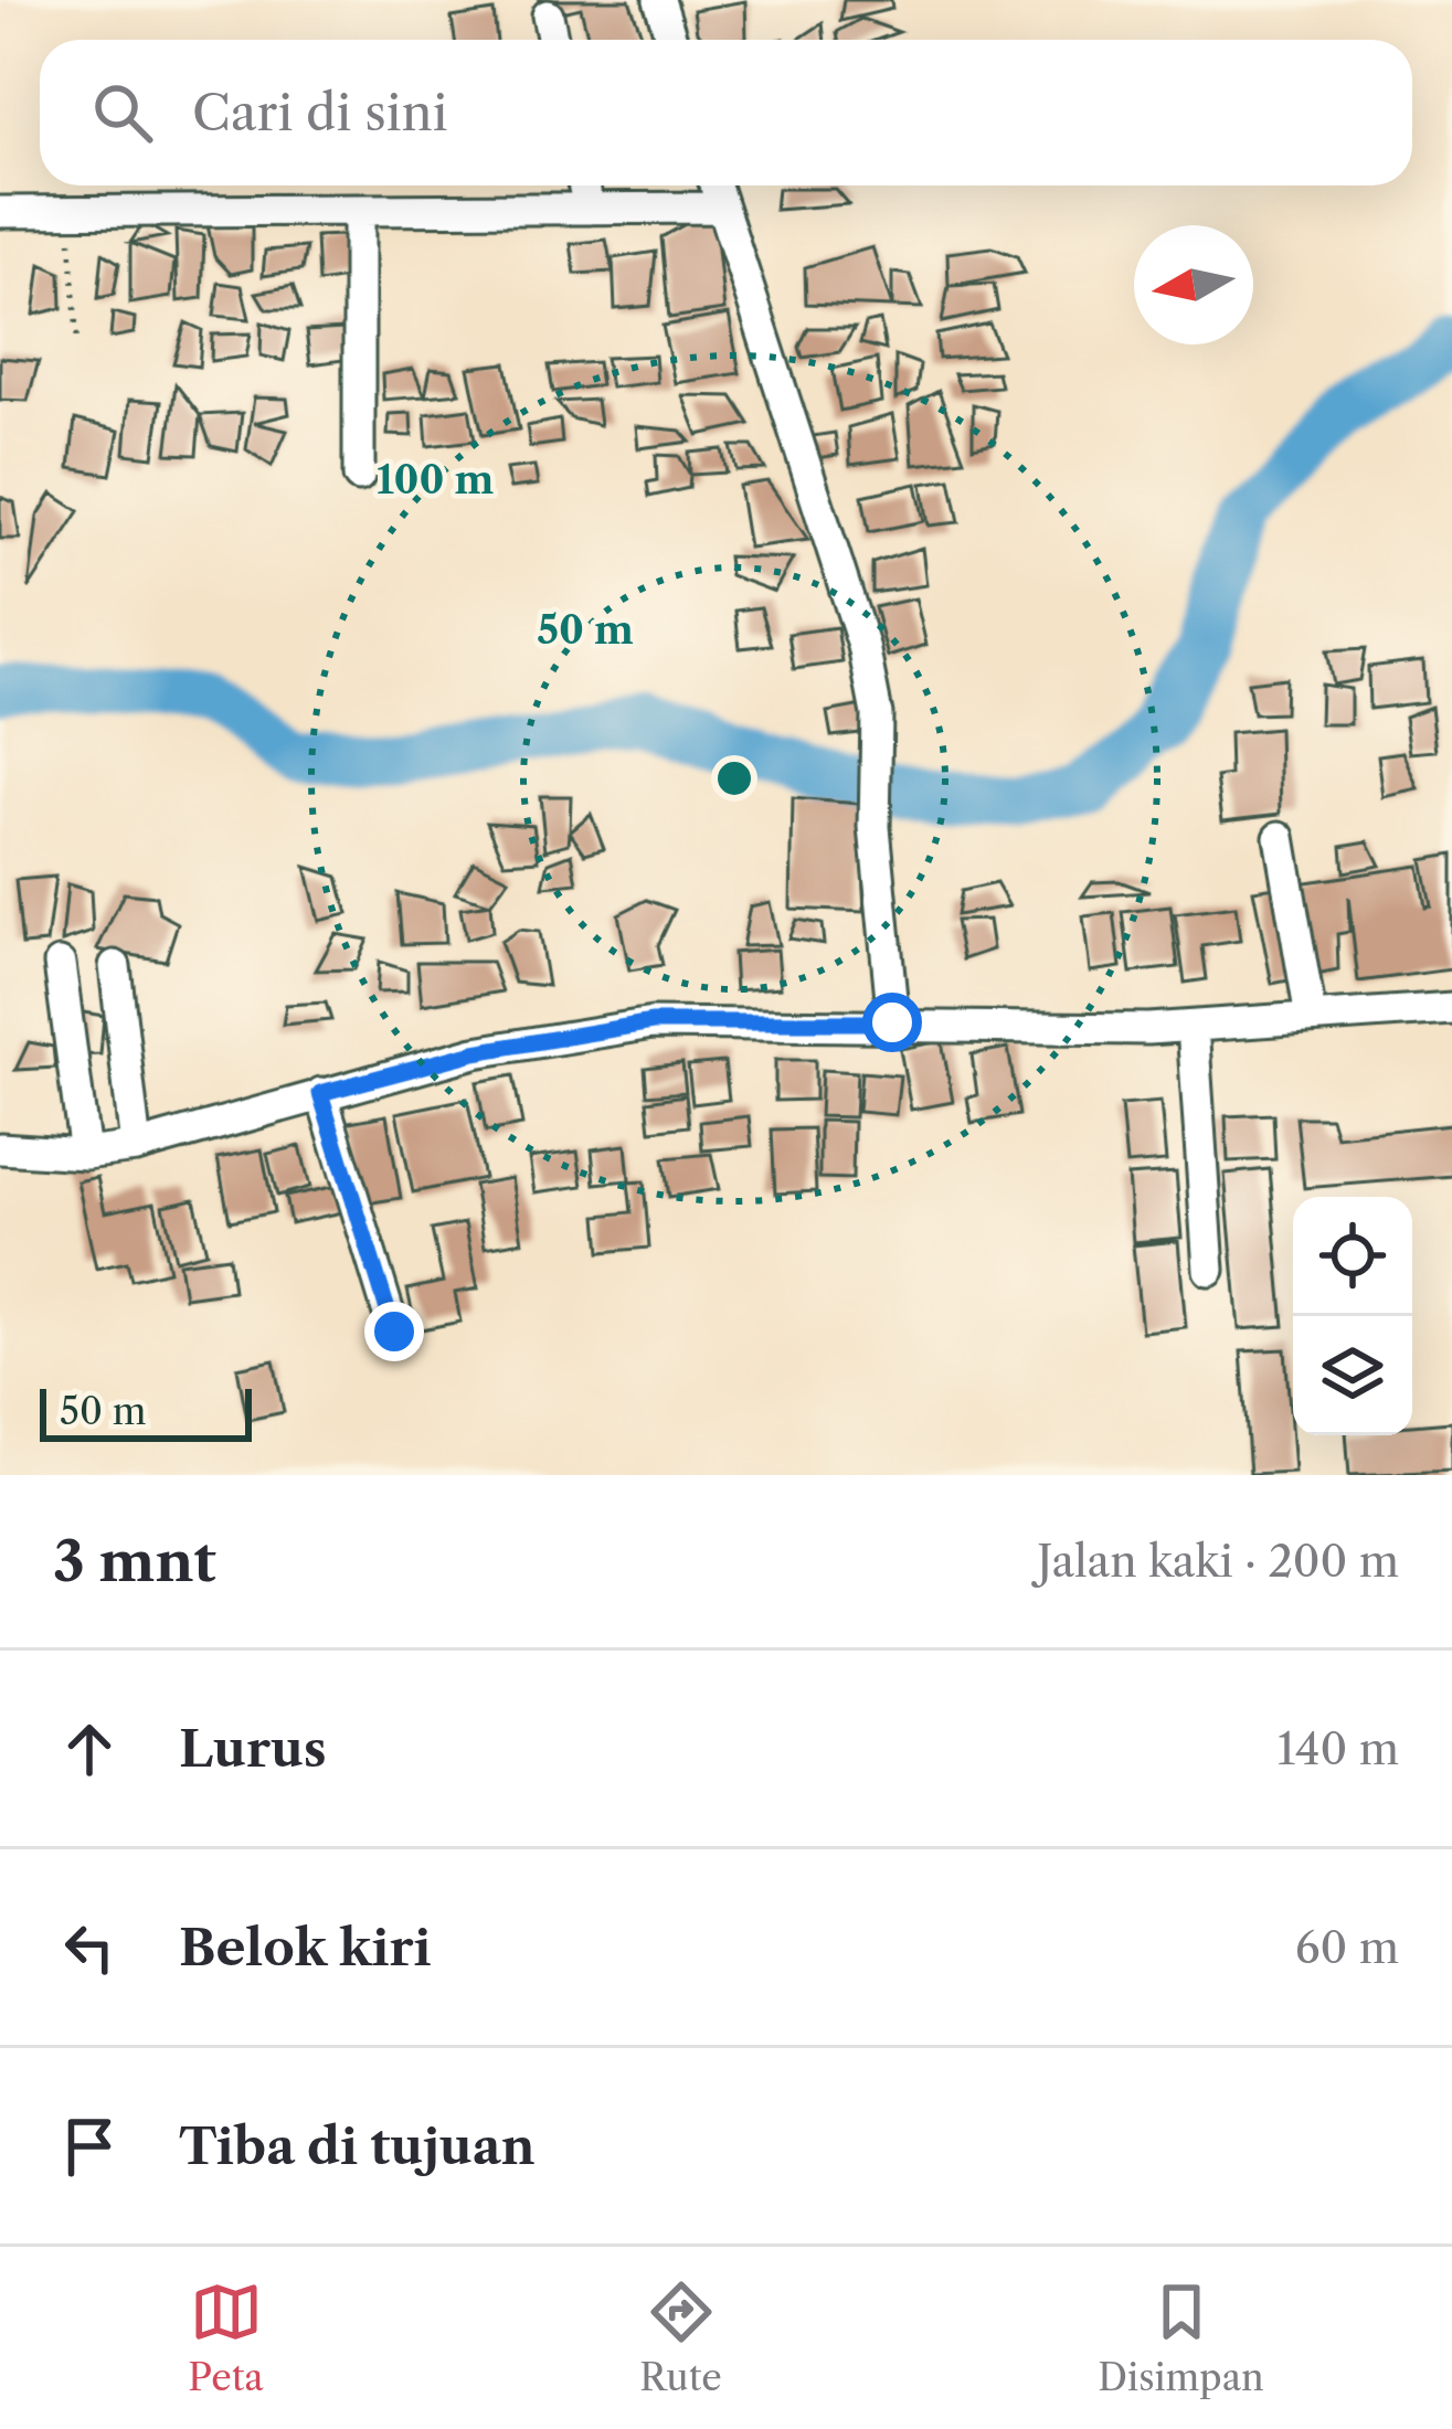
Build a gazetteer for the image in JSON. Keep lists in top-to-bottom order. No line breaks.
{"scale_bar":"50 m","north":"left","page":{"search":"Cari di sini","scale":"50 m","heading":["3 mnt","Jalan kaki · 200 m"],"list":[["Lurus","140 m"],["Belok kiri","60 m"],"Tiba di tujuan"],"nav":["Peta","Rute","Disimpan"]},"rings":["100 m","50 m"]}
